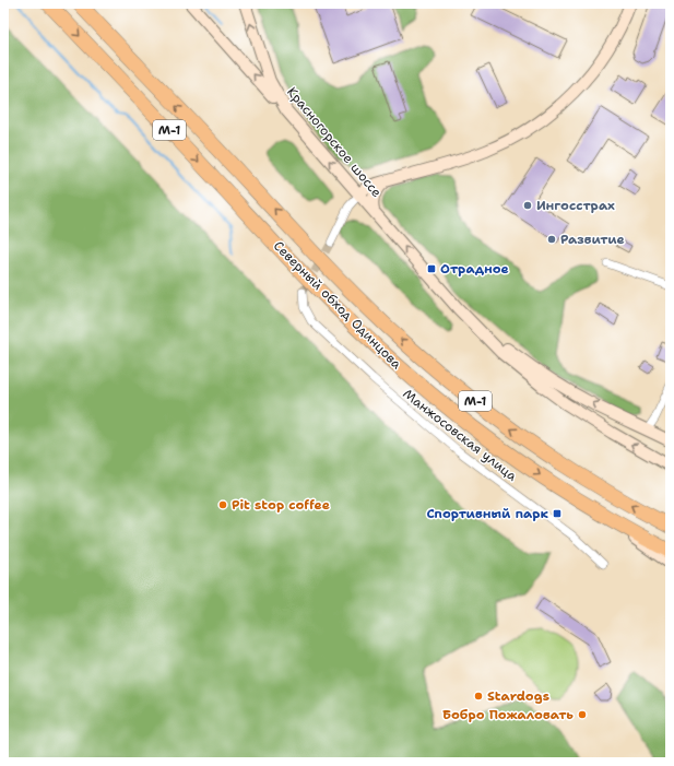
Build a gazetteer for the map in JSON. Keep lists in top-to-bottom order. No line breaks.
{"streets":{"highway":["М-1","Северный обход Одинцова"],"main road":["Красногорское шоссе"],"street":["Манжосовская улица"]},"places":{"other":["Ингосстрах","Развитие","Pit stop coffee","Stardogs","Бобро Пожаловать"],"transit":["Отрадное","Спортивный парк"]}}
